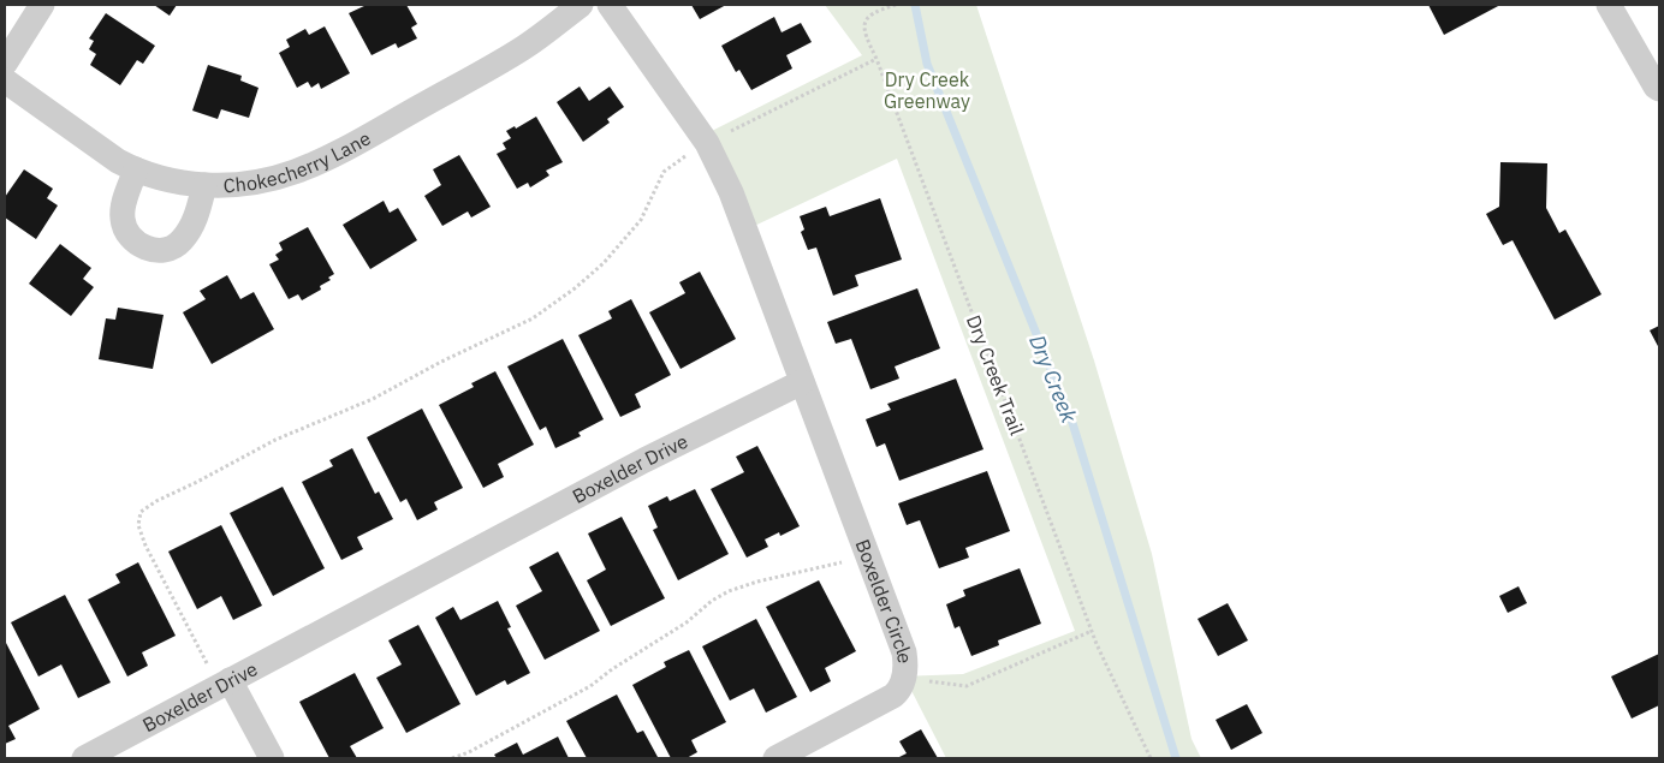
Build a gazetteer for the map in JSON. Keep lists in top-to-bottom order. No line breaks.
{"streets":{"street":["Chokecherry Lane","Boxelder Drive","Boxelder Circle"],"path":["Dry Creek Trail"]},"crossings":[["Boxelder Drive","Boxelder Circle"]],"water":["Dry Creek"],"parks":["Dry Creek Greenway"]}
